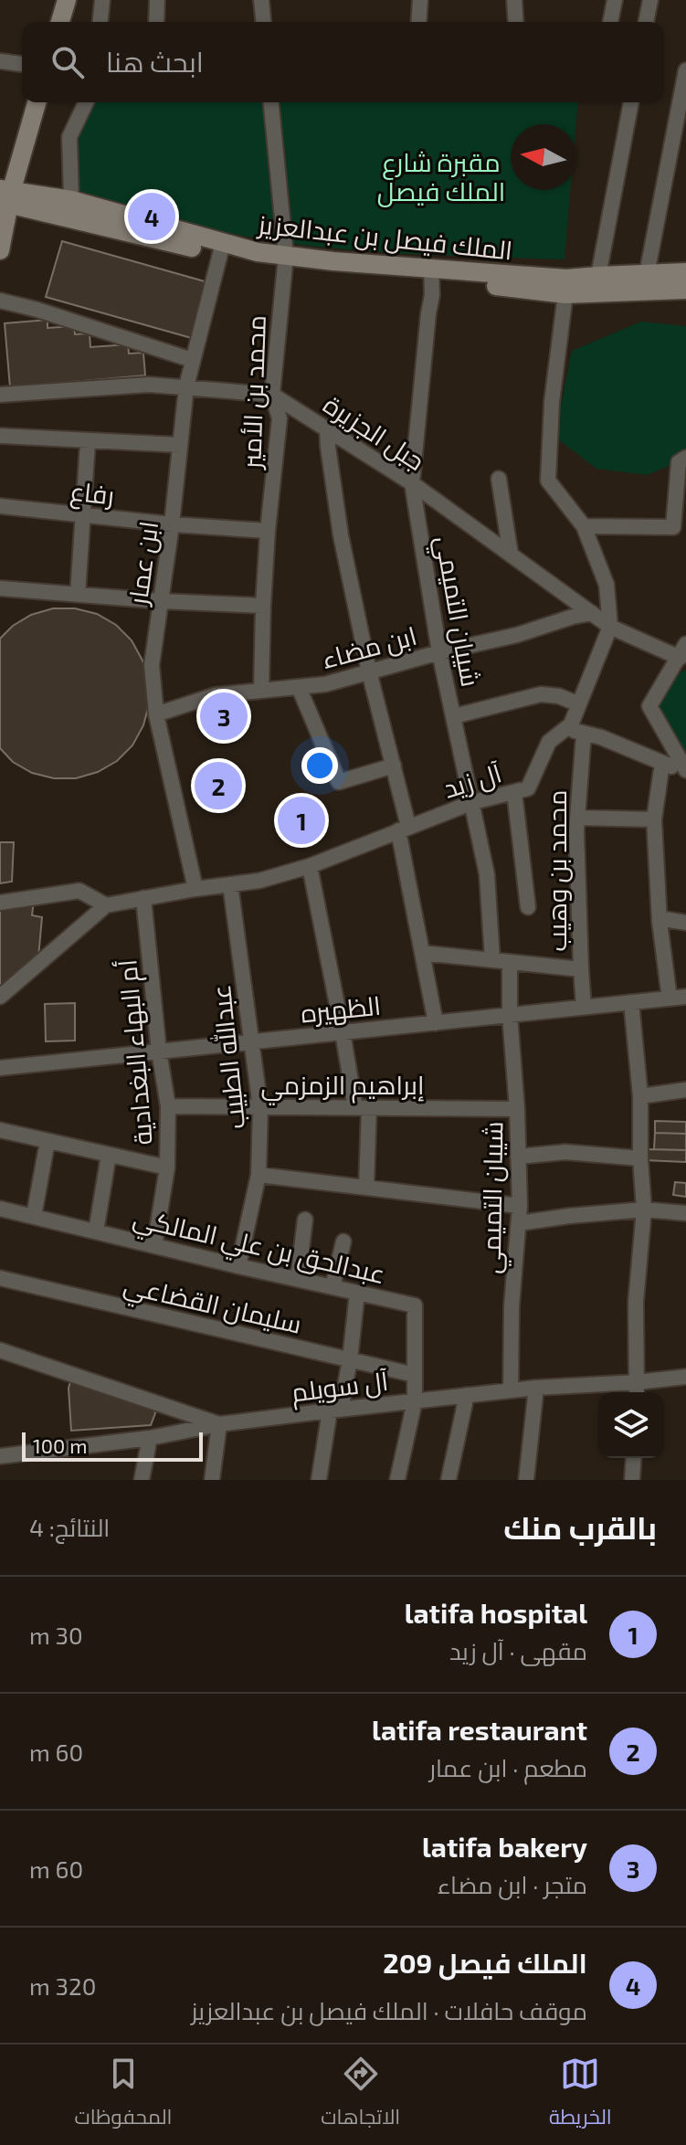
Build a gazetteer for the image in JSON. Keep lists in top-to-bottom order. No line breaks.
{"streets":{"street":["الملك فيصل بن عبدالعزيز","محمد بن الأمير","جبل الجزيرة","رفاع","ابن عمار","شيبان التميمي","ابن مضاء","آل زيد","محمد بن وهيب","الظهيره","أم البهاء البغدادية","عبدالله الطبيب","إبراهيم الزمزمي","عبدالحق بن علي المالكي","سليمان القضاعي","آل سويلم"]},"crossings":[["الملك فيصل بن عبدالعزيز","محمد بن الأمير"],["الملك فيصل بن عبدالعزيز","ابن عمار"],["الملك فيصل بن عبدالعزيز","شيبان التميمي"],["الملك فيصل بن عبدالعزيز","آل زيد"],["محمد بن الأمير","جبل الجزيرة"],["محمد بن الأمير","رفاع"],["محمد بن الأمير","ابن مضاء"],["جبل الجزيرة","ابن عمار"],["جبل الجزيرة","شيبان التميمي"],["جبل الجزيرة","ابن مضاء"],["جبل الجزيرة","آل زيد"],["رفاع","ابن عمار"],["ابن عمار","ابن مضاء"],["ابن عمار","آل زيد"],["شيبان التميمي","ابن مضاء"],["شيبان التميمي","آل زيد"],["شيبان التميمي","الظهيره"],["شيبان التميمي","إبراهيم الزمزمي"],["شيبان التميمي","آل سويلم"],["آل زيد","أم البهاء البغدادية"],["آل زيد","عبدالله الطبيب"],["محمد بن وهيب","الظهيره"],["الظهيره","أم البهاء البغدادية"],["الظهيره","عبدالله الطبيب"],["أم البهاء البغدادية","إبراهيم الزمزمي"],["أم البهاء البغدادية","عبدالحق بن علي المالكي"],["عبدالله الطبيب","إبراهيم الزمزمي"],["عبدالله الطبيب","عبدالحق بن علي المالكي"],["عبدالحق بن علي المالكي","سليمان القضاعي"],["عبدالحق بن علي المالكي","آل سويلم"]],"parks":["مقبرة شارع الملك فيصل"],"scale_bar":"100 m","north":"left","page":{"search":"ابحث هنا","pins":["4","3","2","1"],"scale":"100 m","heading":["بالقرب منك","النتائج: 4"],"list":[{"mark":"1","name":"latifa hospital","note":"مقهى · آل زيد","value":"30 m"},{"mark":"2","name":"latifa restaurant","note":"مطعم · ابن عمار","value":"60 m"},{"mark":"3","name":"latifa bakery","note":"متجر · ابن مضاء","value":"60 m"},{"mark":"4","name":"الملك فيصل 209","note":"موقف حافلات · الملك فيصل بن عبدالعزيز","value":"320 m"}],"nav":["الخريطة","الاتجاهات","المحفوظات"]}}
